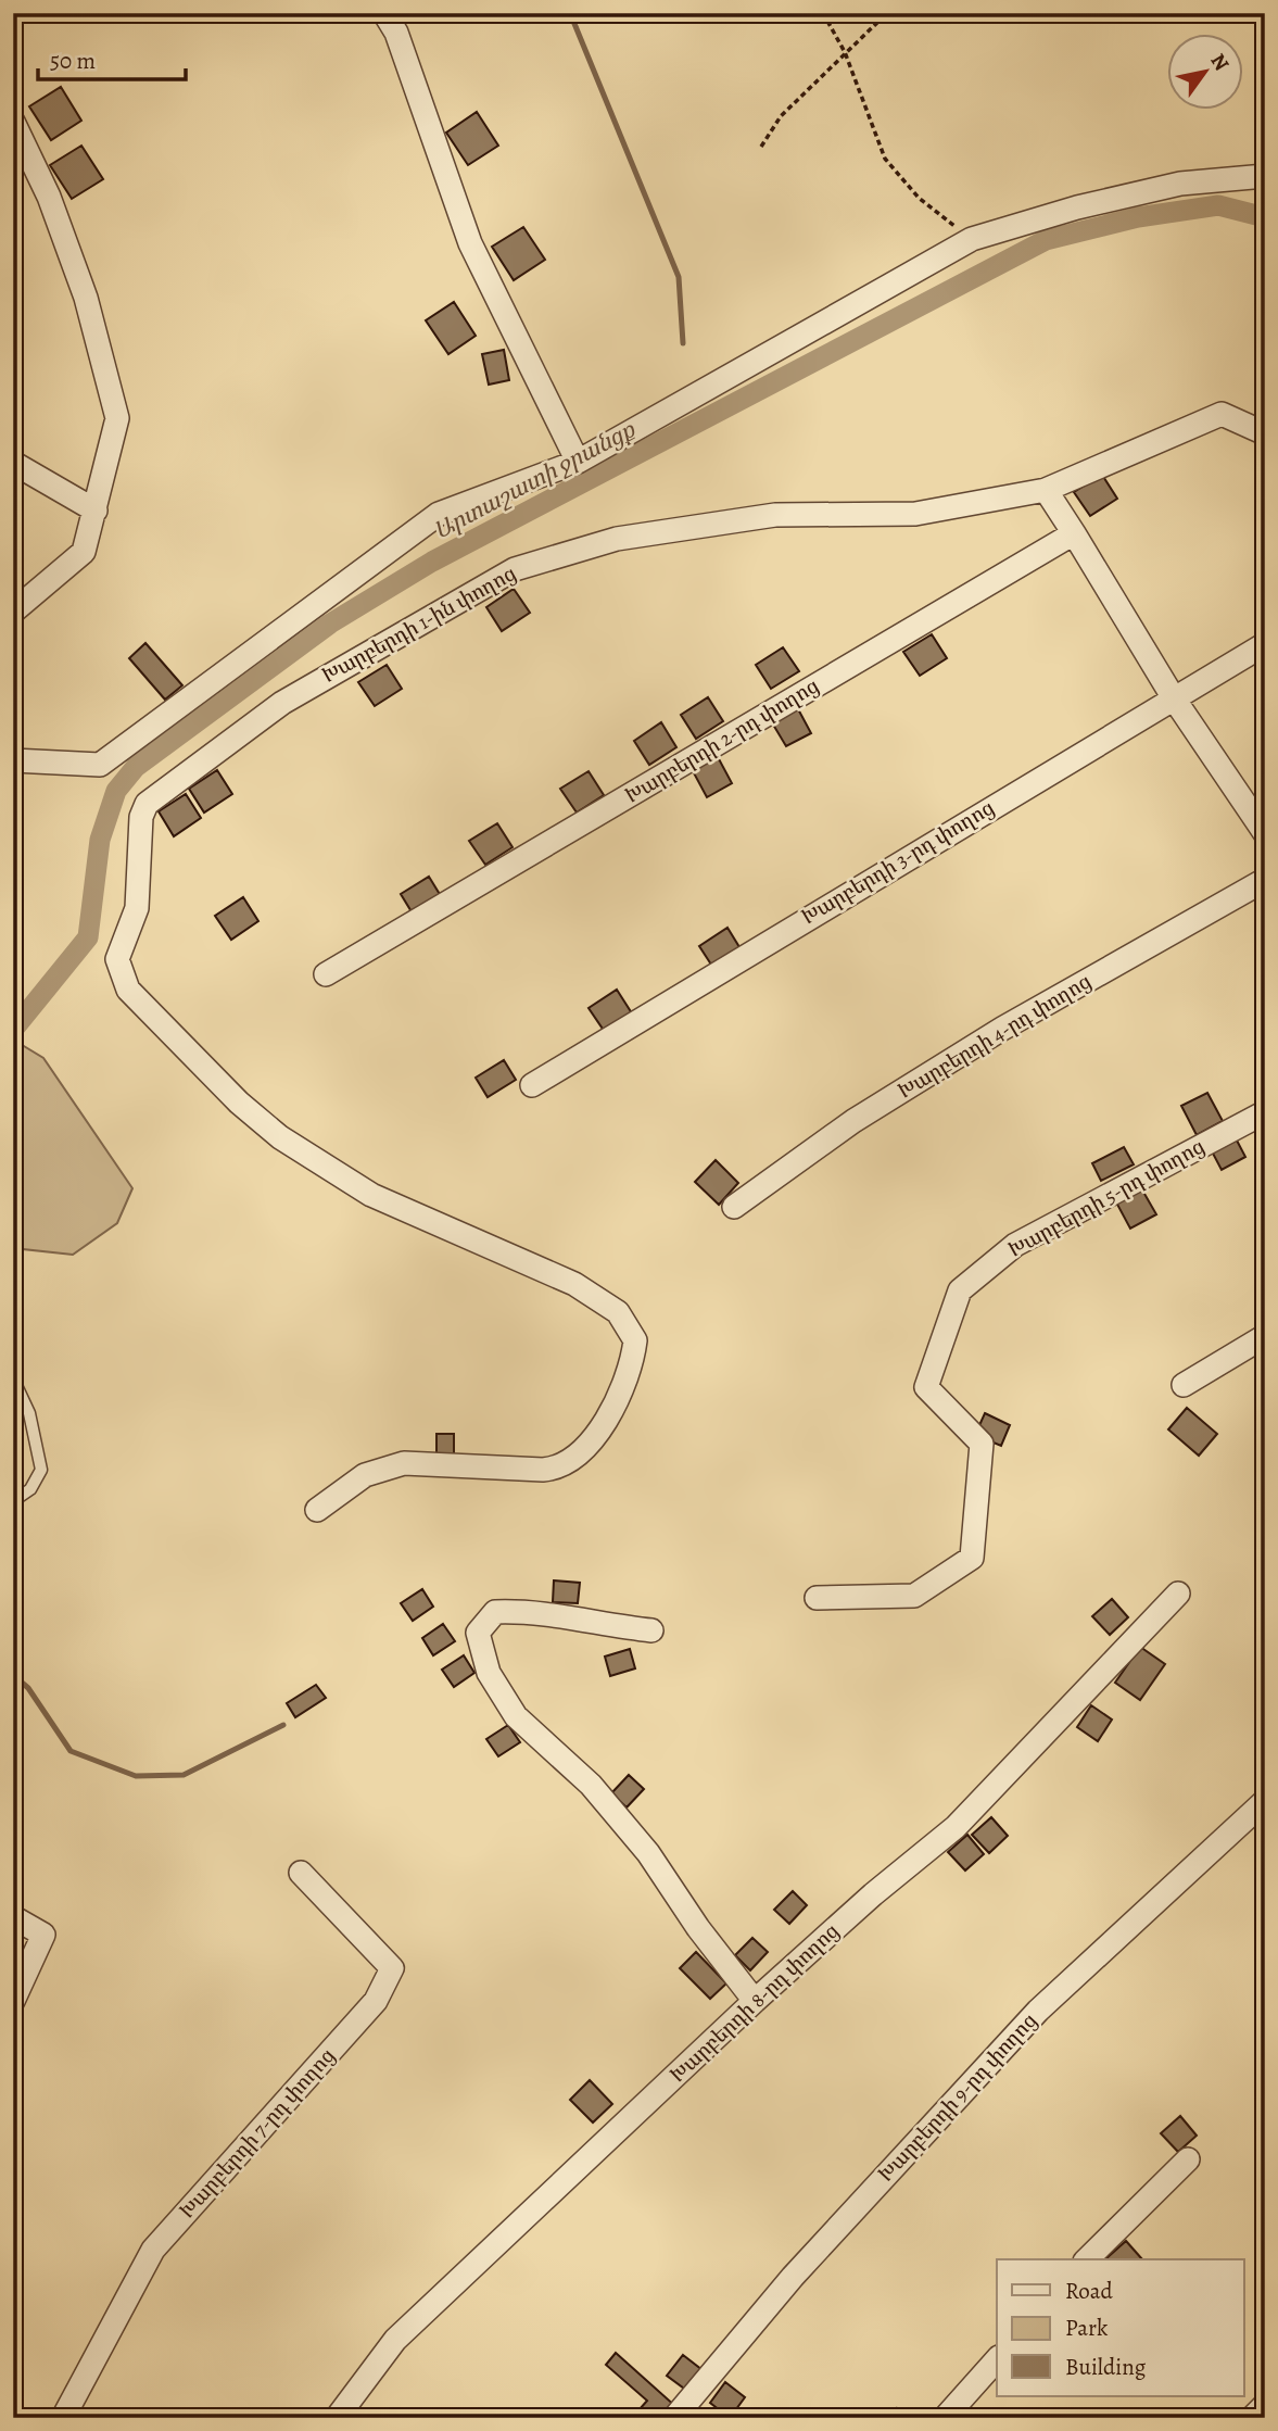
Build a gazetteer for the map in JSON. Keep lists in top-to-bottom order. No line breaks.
{"streets":{"street":["Խարբերդի 1-ին փողոց","Խարբերդի 2-րդ փողոց","Խարբերդի 3-րդ փողոց","Խարբերդի 4-րդ փողոց","Խարբերդի 5-րդ փողոց","Խարբերդի 8-րդ փողոց","Խարբերդի 9-րդ փողոց","Խարբերդի 7-րդ փողոց"]},"water":["Արտաշատի ջրանցք"],"legend":["Road","Park","Building"],"scale_bar":"50 m","north":"top right"}
